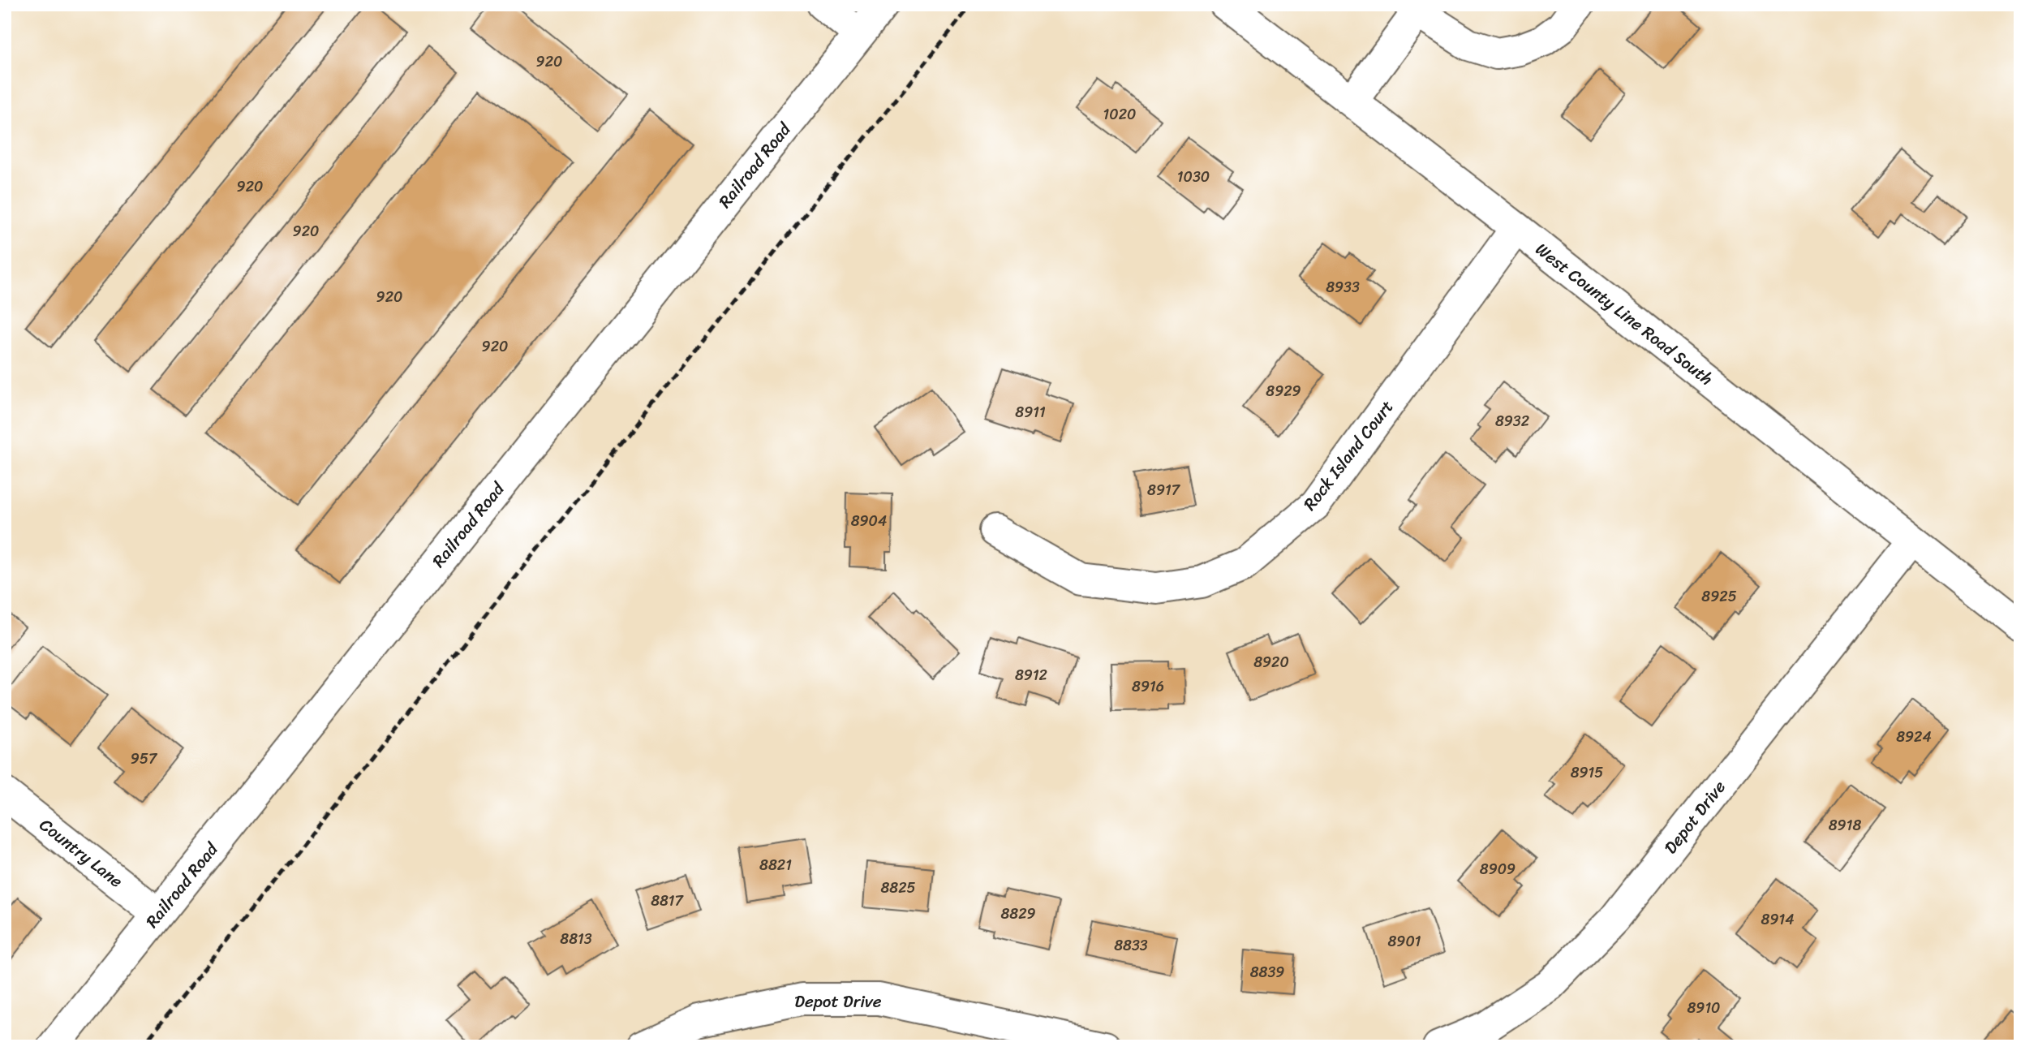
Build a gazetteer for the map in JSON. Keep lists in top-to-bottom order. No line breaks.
{"streets":{"street":["Railroad Road","West County Line Road South","Rock Island Court","Depot Drive","Country Lane"]},"crossings":[["Railroad Road","Country Lane"],["West County Line Road South","Rock Island Court"],["West County Line Road South","Depot Drive"]],"house_numbers":["920","1020","1030","920","920","8933","920","920","8929","8911","8932","8917","8904","8925","8920","8912","8916","8924","957","8915","8918","8821","8909","8825","8817","8829","8914","8813","8901","8833","8839","8910"]}
